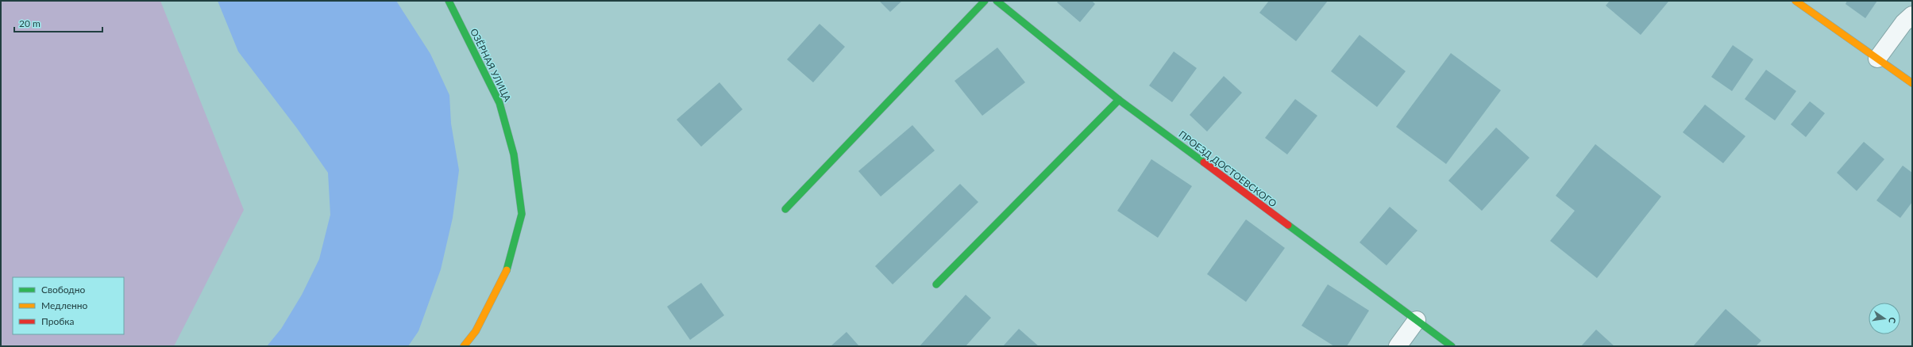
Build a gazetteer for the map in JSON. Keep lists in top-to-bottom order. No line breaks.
{"streets":{"street":["ОЗЁРНАЯ УЛИЦА","ПРОЕЗД ДОСТОЕВСКОГО"]},"legend":["Свободно","Медленно","Пробка"],"scale_bar":"20 m","north":"right"}
